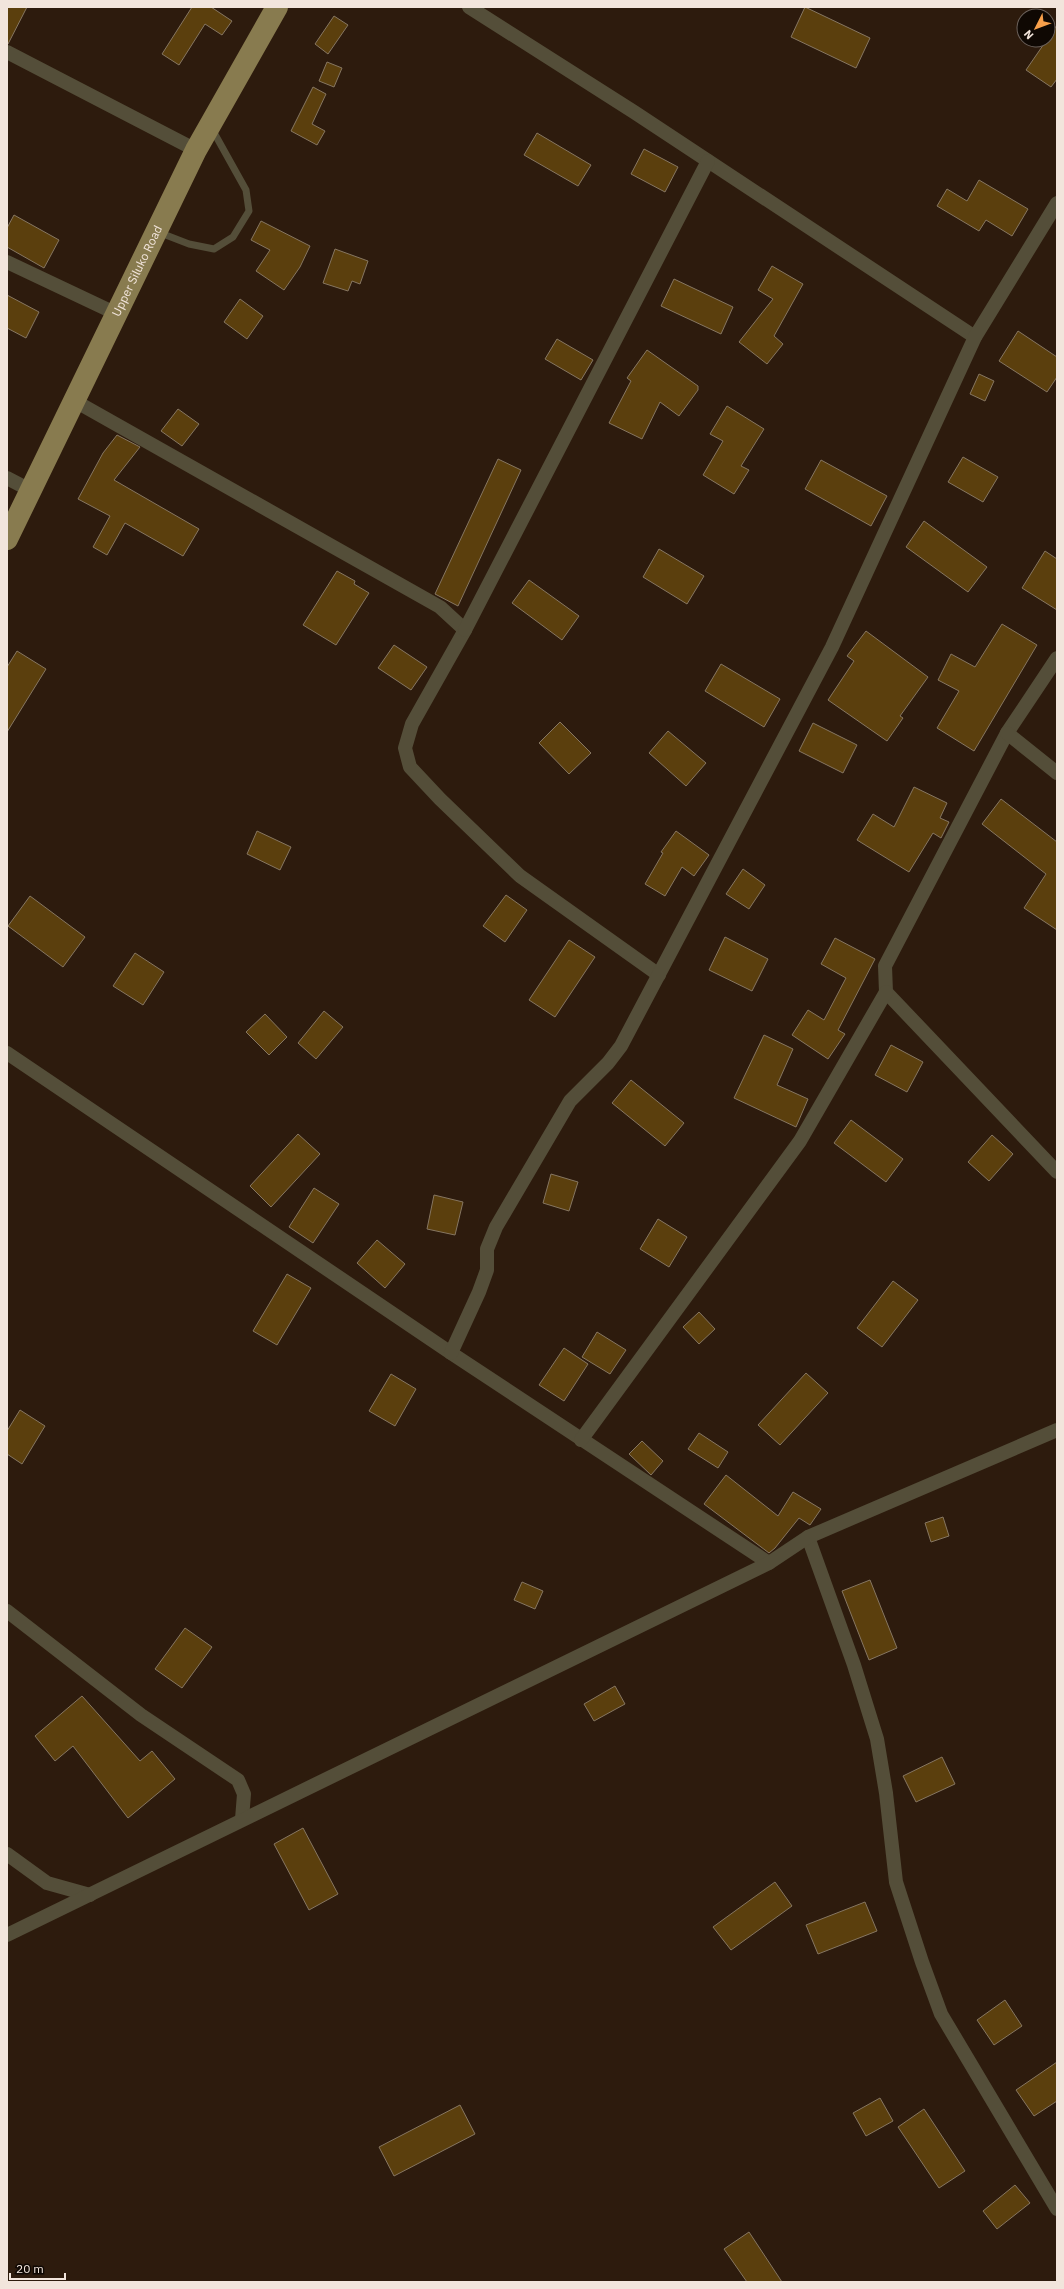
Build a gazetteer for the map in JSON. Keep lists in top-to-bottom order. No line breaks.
{"streets":{"main road":["Upper Siluko Road"]},"scale_bar":"20 m","north":"bottom left"}
